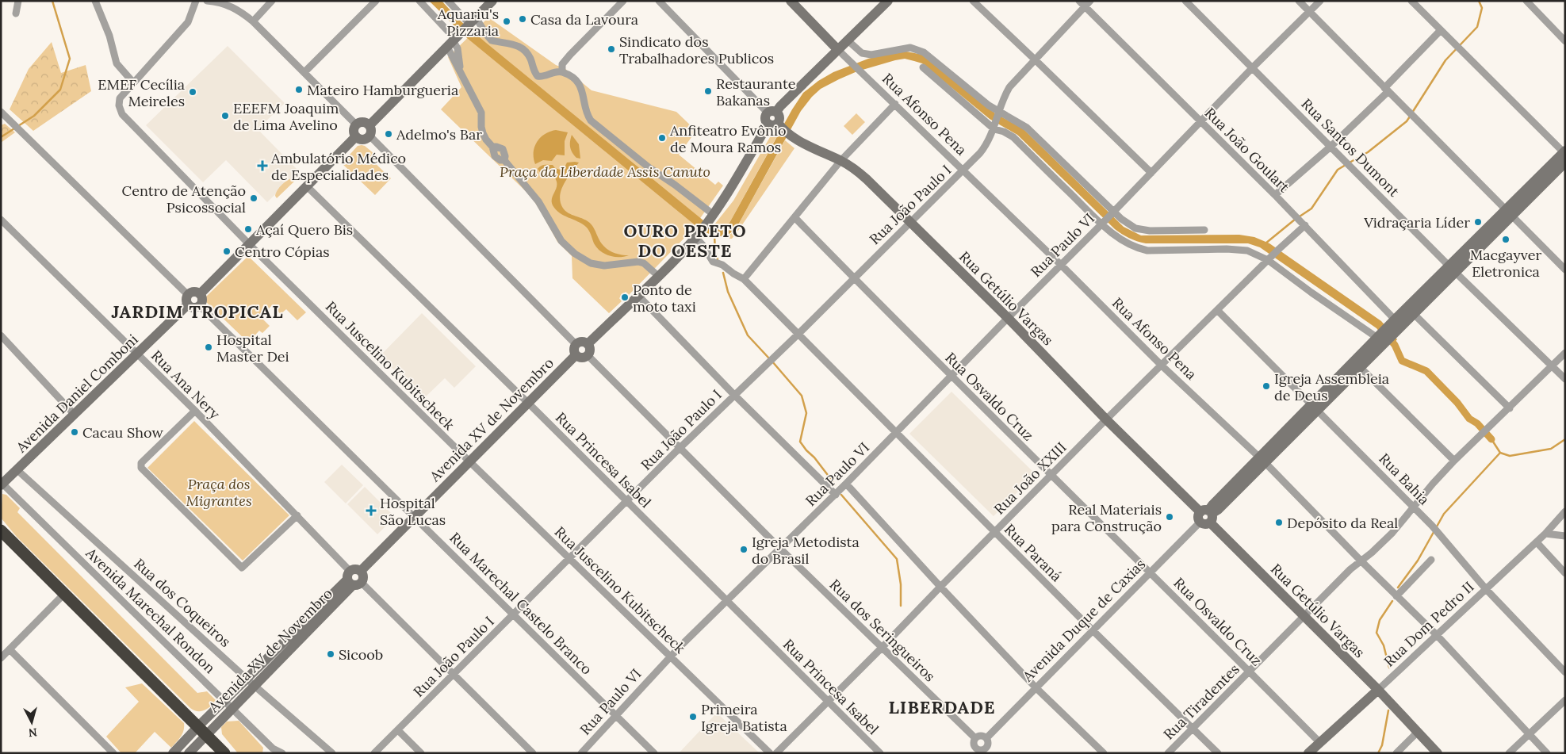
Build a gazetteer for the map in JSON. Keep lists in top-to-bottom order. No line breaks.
{"streets":{"street":["Rua Afonso Pena","Rua Santos Dumont","Rua João Goulart","Rua João Paulo I","Rua Paulo VI","Rua Getúlio Vargas","Rua Juscelino Kubitscheck","Rua Ana Nery","Avenida Daniel Comboni","Rua Osvaldo Cruz","Avenida XV de Novembro","Rua Princesa Isabel","Rua João XXIII","Rua Bahia","Rua Paraná","Rua dos Coqueiros","Rua Marechal Castelo Branco","Avenida Marechal Rondon","Avenida Duque de Caxias","Rua Dom Pedro II","Rua dos Seringueiros","Rua Tiradentes"]},"crossings":[["Rua Afonso Pena","Rua João Paulo I"],["Rua Afonso Pena","Rua Paulo VI"],["Rua Afonso Pena","Rua João XXIII"],["Rua Afonso Pena","Avenida Duque de Caxias"],["Rua Afonso Pena","Rua Dom Pedro II"],["Rua Afonso Pena","Rua Tiradentes"],["Rua Santos Dumont","Rua Paulo VI"],["Rua Santos Dumont","Avenida Duque de Caxias"],["Rua Santos Dumont","Rua Tiradentes"],["Rua João Goulart","Rua João Paulo I"],["Rua João Goulart","Rua Paulo VI"],["Rua João Goulart","Rua João XXIII"],["Rua João Goulart","Avenida Duque de Caxias"],["Rua João Paulo I","Rua Getúlio Vargas"],["Rua João Paulo I","Rua Juscelino Kubitscheck"],["Rua João Paulo I","Rua Ana Nery"],["Rua João Paulo I","Rua Osvaldo Cruz"],["Rua João Paulo I","Rua Princesa Isabel"],["Rua João Paulo I","Rua Paraná"],["Rua João Paulo I","Rua Marechal Castelo Branco"],["Rua João Paulo I","Rua dos Seringueiros"],["Rua Paulo VI","Rua Getúlio Vargas"],["Rua Paulo VI","Rua Juscelino Kubitscheck"],["Rua Paulo VI","Rua Osvaldo Cruz"],["Rua Paulo VI","Rua Princesa Isabel"],["Rua Paulo VI","Rua Paraná"],["Rua Paulo VI","Rua Marechal Castelo Branco"],["Rua Paulo VI","Rua dos Seringueiros"],["Rua Getúlio Vargas","Rua João XXIII"],["Rua Getúlio Vargas","Avenida Duque de Caxias"],["Rua Getúlio Vargas","Rua Dom Pedro II"],["Rua Getúlio Vargas","Rua Tiradentes"],["Rua Juscelino Kubitscheck","Avenida XV de Novembro"],["Rua Ana Nery","Avenida Daniel Comboni"],["Rua Ana Nery","Avenida XV de Novembro"],["Avenida Daniel Comboni","Rua dos Coqueiros"],["Avenida Daniel Comboni","Rua Marechal Castelo Branco"],["Avenida Daniel Comboni","Avenida Marechal Rondon"],["Rua Osvaldo Cruz","Rua João XXIII"],["Rua Osvaldo Cruz","Avenida Duque de Caxias"],["Rua Osvaldo Cruz","Rua Dom Pedro II"],["Rua Osvaldo Cruz","Rua Tiradentes"],["Avenida XV de Novembro","Rua Princesa Isabel"],["Avenida XV de Novembro","Rua dos Coqueiros"],["Avenida XV de Novembro","Rua Marechal Castelo Branco"],["Avenida XV de Novembro","Avenida Marechal Rondon"],["Avenida XV de Novembro","Rua dos Seringueiros"],["Rua Princesa Isabel","Rua João XXIII"],["Rua João XXIII","Rua Bahia"],["Rua João XXIII","Rua Paraná"],["Rua João XXIII","Rua dos Seringueiros"],["Rua Bahia","Avenida Duque de Caxias"],["Rua Bahia","Rua Dom Pedro II"],["Rua Bahia","Rua Tiradentes"],["Rua Paraná","Avenida Duque de Caxias"],["Rua Paraná","Rua Tiradentes"]],"districts":["OURO PRETO DO OESTE","JARDIM TROPICAL","LIBERDADE"],"parks":["Praça da Liberdade Assis Canuto","Praça dos Migrantes"],"places":{"other":["Casa da Lavoura","Aquariu's Pizzaria","Sindicato dos Trabalhadores Publicos","Mateiro Hamburgueria","Restaurante Bakanas","EMEF Cecília Meireles","EEEFM Joaquim de Lima Avelino","Adelmo's Bar","Anfiteatro Evônio de Moura Ramos","Centro de Atenção Psicossocial","Vidraçaria Líder","Açaí Quero Bis","Macgayver Eletronica","Centro Cópias","Ponto de moto taxi","Hospital Master Dei","Igreja Assembleia de Deus","Cacau Show","Real Materiais para Construção","Depósito da Real","Igreja Metodista do Brasil","Sicoob","Primeira Igreja Batista"],"health":["Ambulatório Médico de Especialidades","Hospital São Lucas"]},"north":"bottom"}
